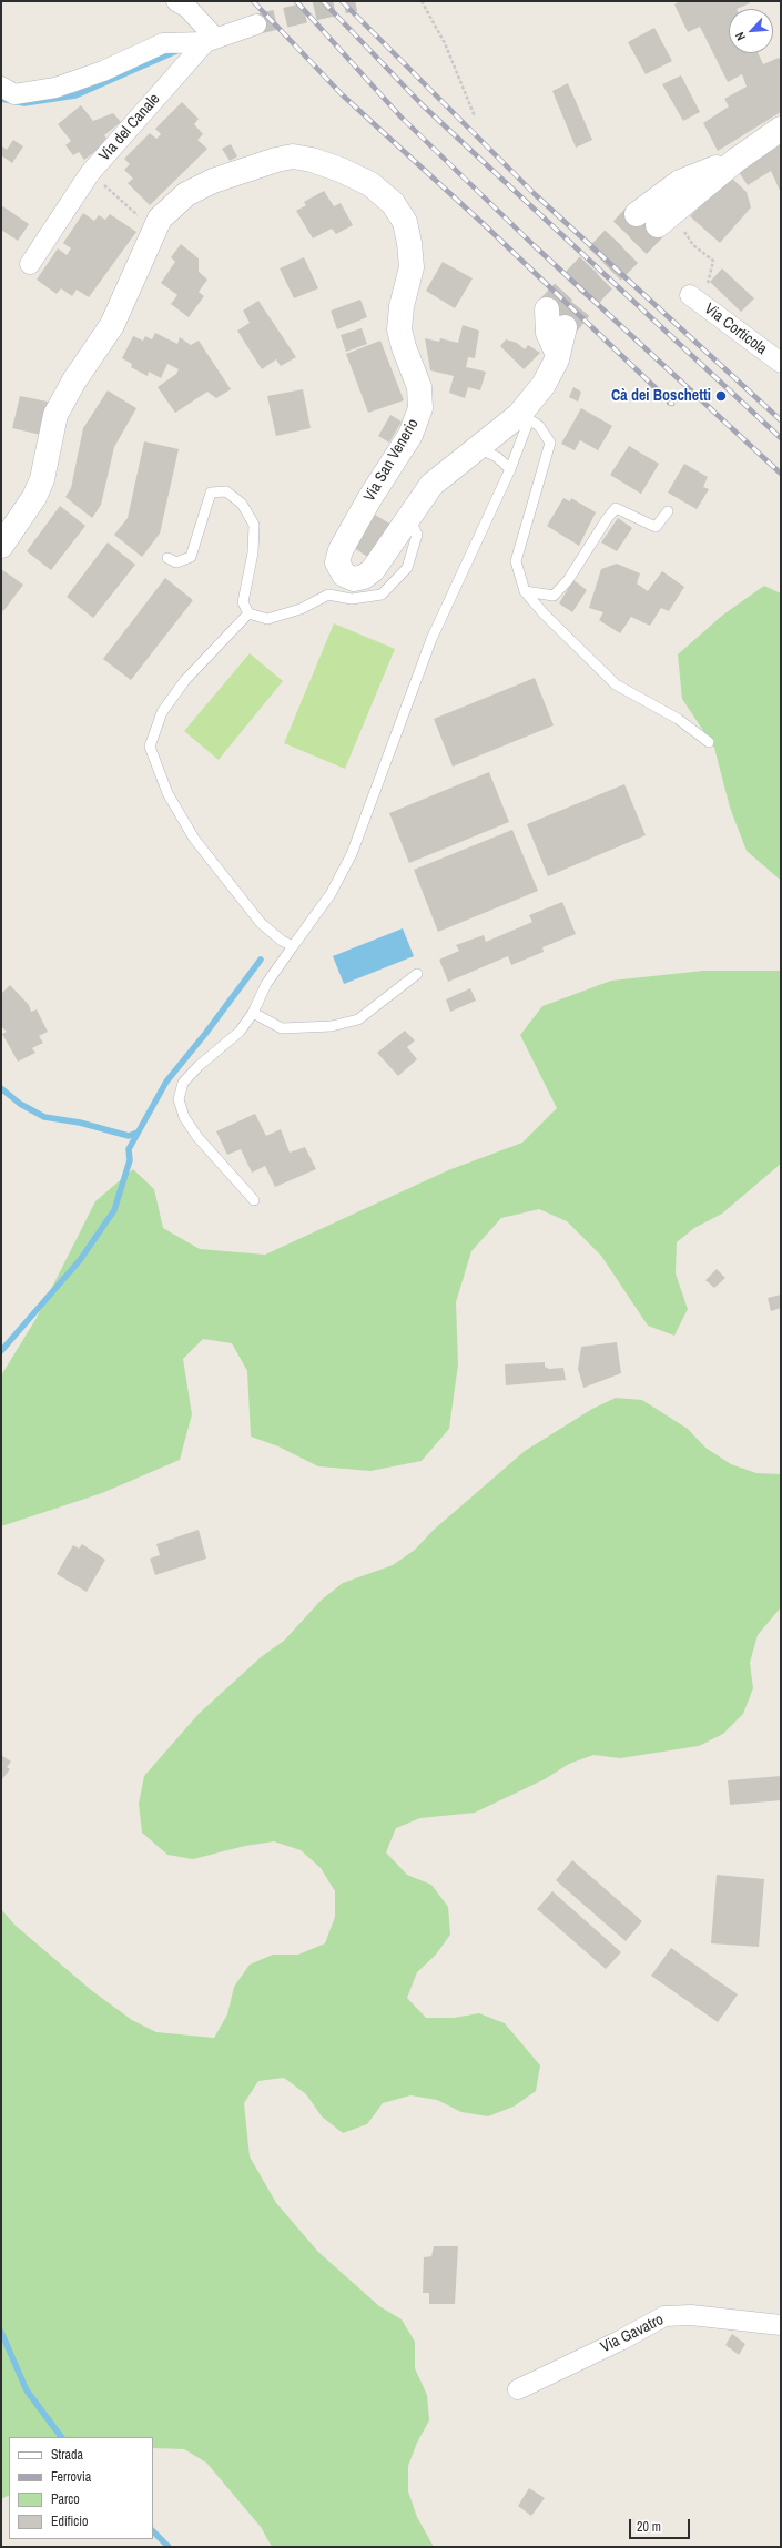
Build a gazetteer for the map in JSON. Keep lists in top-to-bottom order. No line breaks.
{"streets":{"street":["Via del Canale","Via Corticola","Via San Venerio","Via Gavatro"]},"places":["Cà dei Boschetti"],"legend":["Strada","Ferrovia","Parco","Edificio"],"scale_bar":"20 m","north":"bottom left"}
